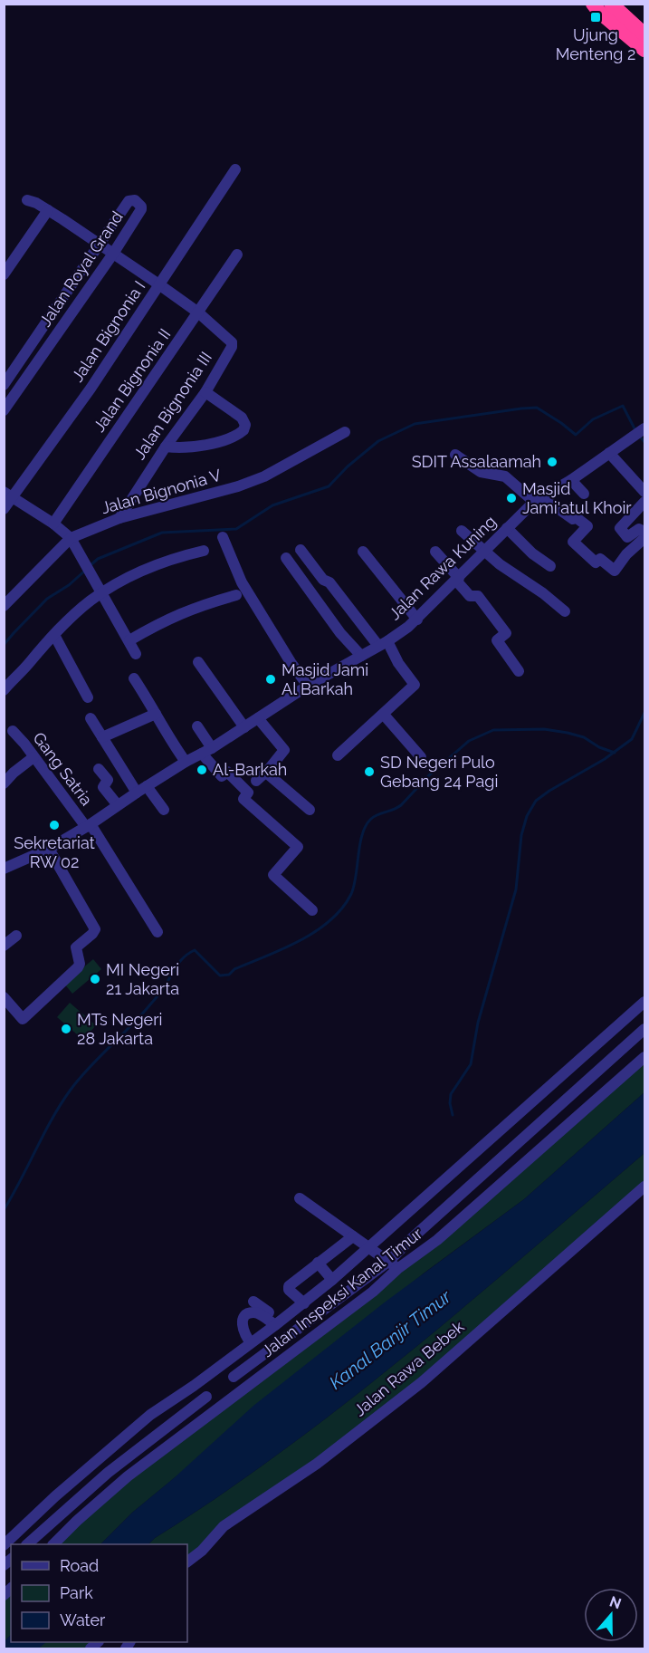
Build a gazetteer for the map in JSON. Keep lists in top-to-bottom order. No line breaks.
{"streets":{"street":["Jalan Royal Grand","Jalan Bignonia I","Jalan Bignonia II","Jalan Bignonia III","Jalan Bignonia V","Jalan Rawa Kuning","Gang Satria","Jalan Inspeksi Kanal Timur","Jalan Rawa Bebek"]},"crossings":[["Jalan Royal Grand","Jalan Bignonia III"],["Jalan Bignonia I","Jalan Bignonia III"],["Jalan Bignonia II","Jalan Bignonia III"],["Jalan Bignonia III","Jalan Bignonia V"],["Jalan Rawa Kuning","Gang Satria"]],"water":["Kanal Banjir Timur"],"places":{"transit":["Ujung Menteng 2"],"other":["SDIT Assalaamah","Masjid Jami'atul Khoir","Masjid Jami Al Barkah","Al-Barkah","SD Negeri Pulo Gebang 24 Pagi","Sekretariat RW 02","MI Negeri 21 Jakarta","MTs Negeri 28 Jakarta"]},"legend":["Road","Park","Water"],"north":"top"}
